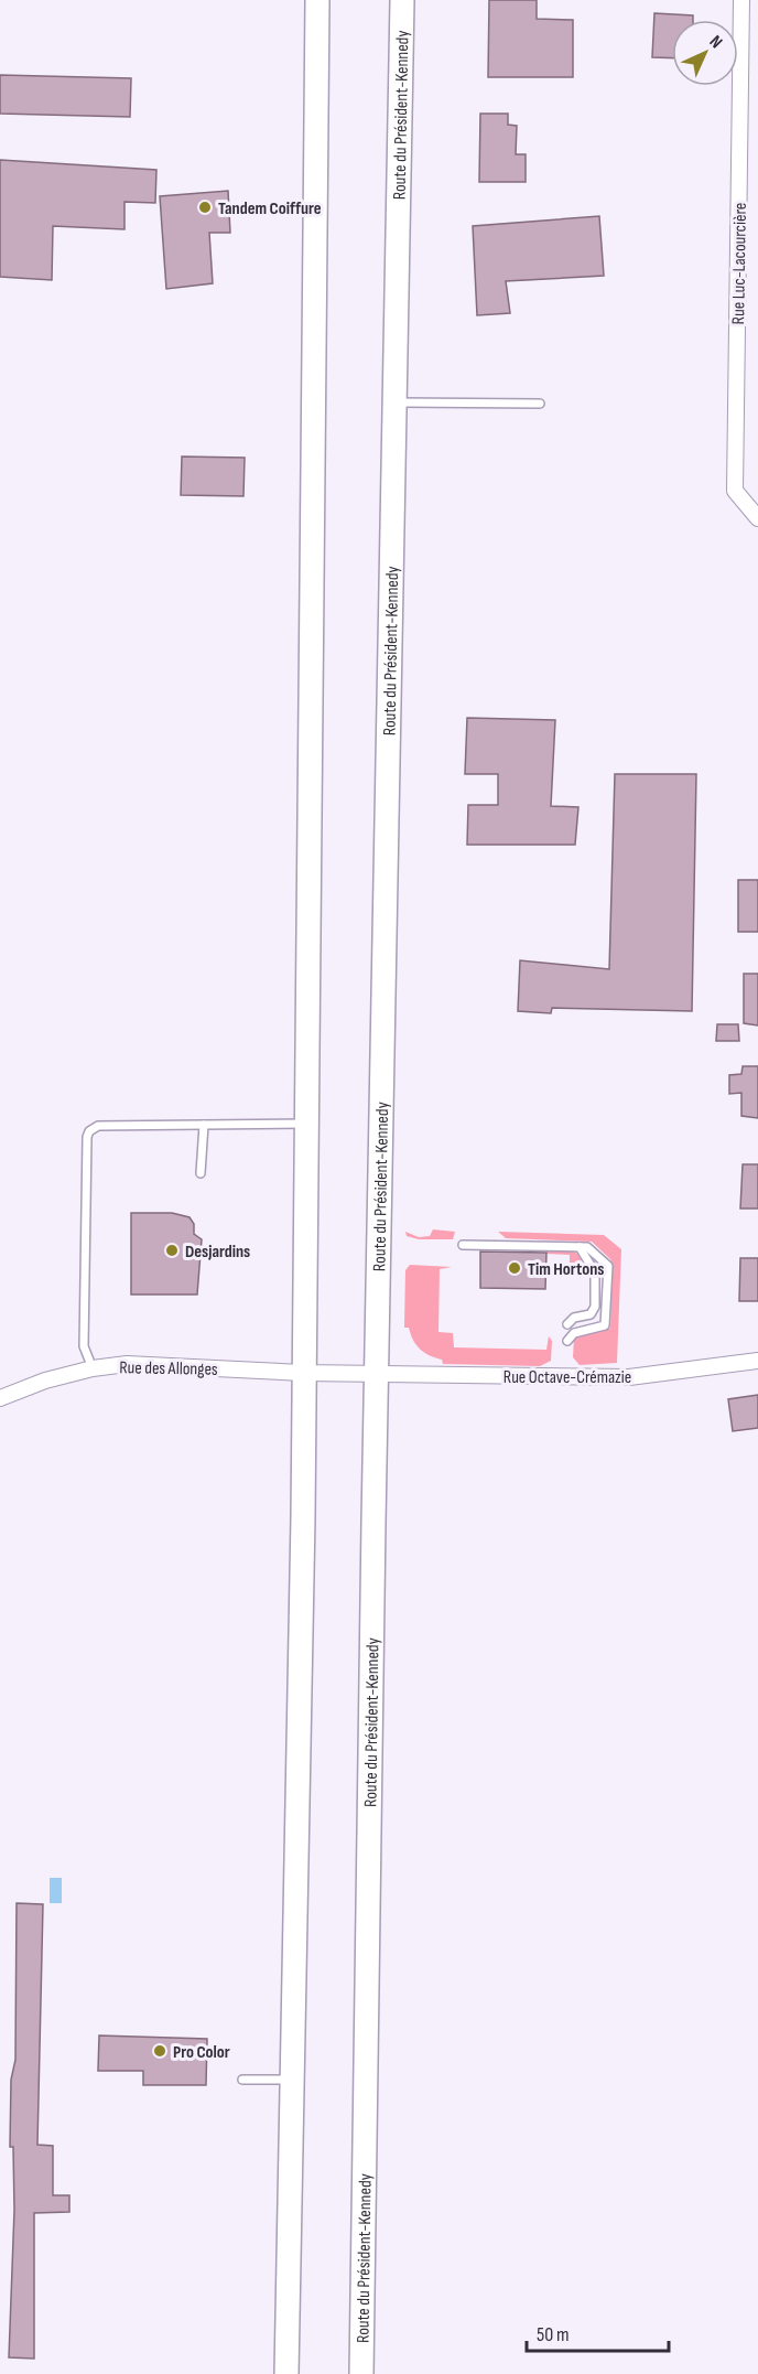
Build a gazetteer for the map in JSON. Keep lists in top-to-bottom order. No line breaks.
{"streets":{"main road":["Route du Président-Kennedy"],"street":["Rue Luc-Lacourcière","Rue des Allonges","Rue Octave-Crémazie"]},"crossings":[["Route du Président-Kennedy","Rue Octave-Crémazie"],["Rue des Allonges","Rue Octave-Crémazie"]],"places":["Tandem Coiffure","Desjardins","Tim Hortons","Pro Color"],"scale_bar":"50 m","north":"top right"}
